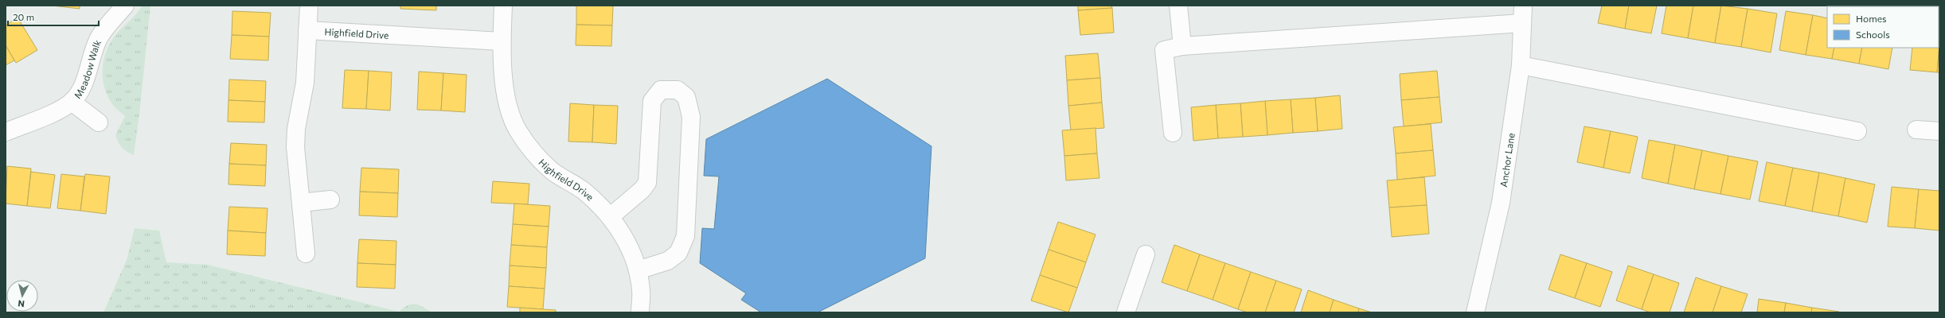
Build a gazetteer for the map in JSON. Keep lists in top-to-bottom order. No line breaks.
{"streets":{"street":["Highfield Drive","Meadow Walk","Anchor Lane"]},"legend":["Homes","Schools"],"scale_bar":"20 m","north":"bottom"}
